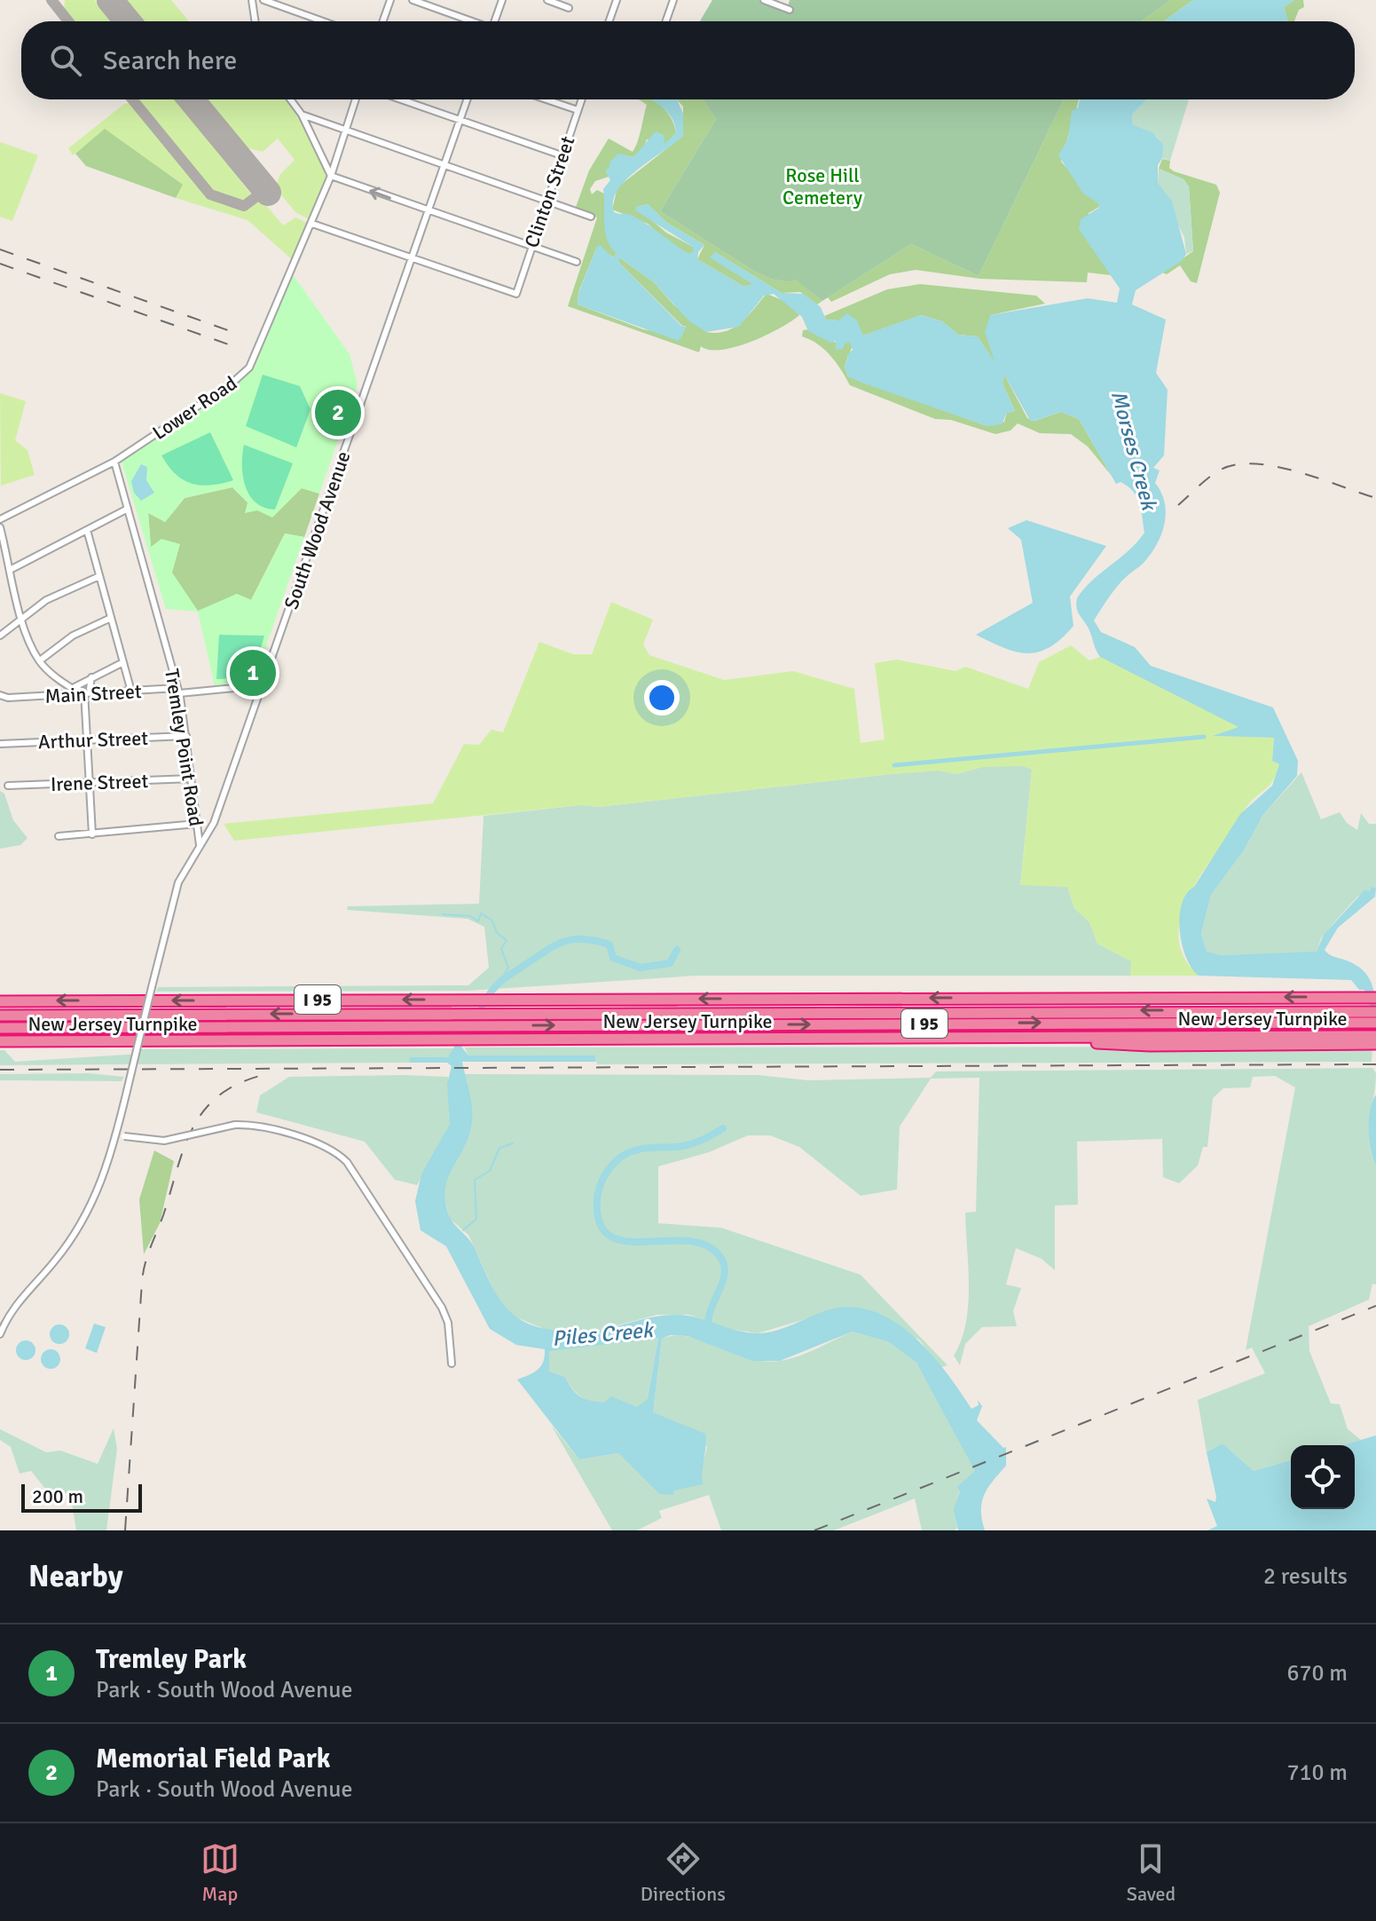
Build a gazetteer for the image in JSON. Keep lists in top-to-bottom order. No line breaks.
{"streets":{"highway":["I 95","New Jersey Turnpike"],"street":["Clinton Street","Lower Road","South Wood Avenue","Main Street","Arthur Street","Tremley Point Road","Irene Street"]},"crossings":[["Clinton Street","South Wood Avenue"],["Lower Road","Tremley Point Road"],["South Wood Avenue","Main Street"],["South Wood Avenue","Tremley Point Road"],["Main Street","Tremley Point Road"],["Arthur Street","Tremley Point Road"],["Tremley Point Road","Irene Street"]],"water":["Morses Creek","Piles Creek"],"parks":["Rose Hill Cemetery"],"scale_bar":"200 m","page":{"search":"Search here","pins":["2","1"],"scale":"200 m","heading":["Nearby","2 results"],"list":[{"mark":"1","name":"Tremley Park","note":"Park · South Wood Avenue","value":"670 m"},{"mark":"2","name":"Memorial Field Park","note":"Park · South Wood Avenue","value":"710 m"}],"nav":["Map","Directions","Saved"]}}
